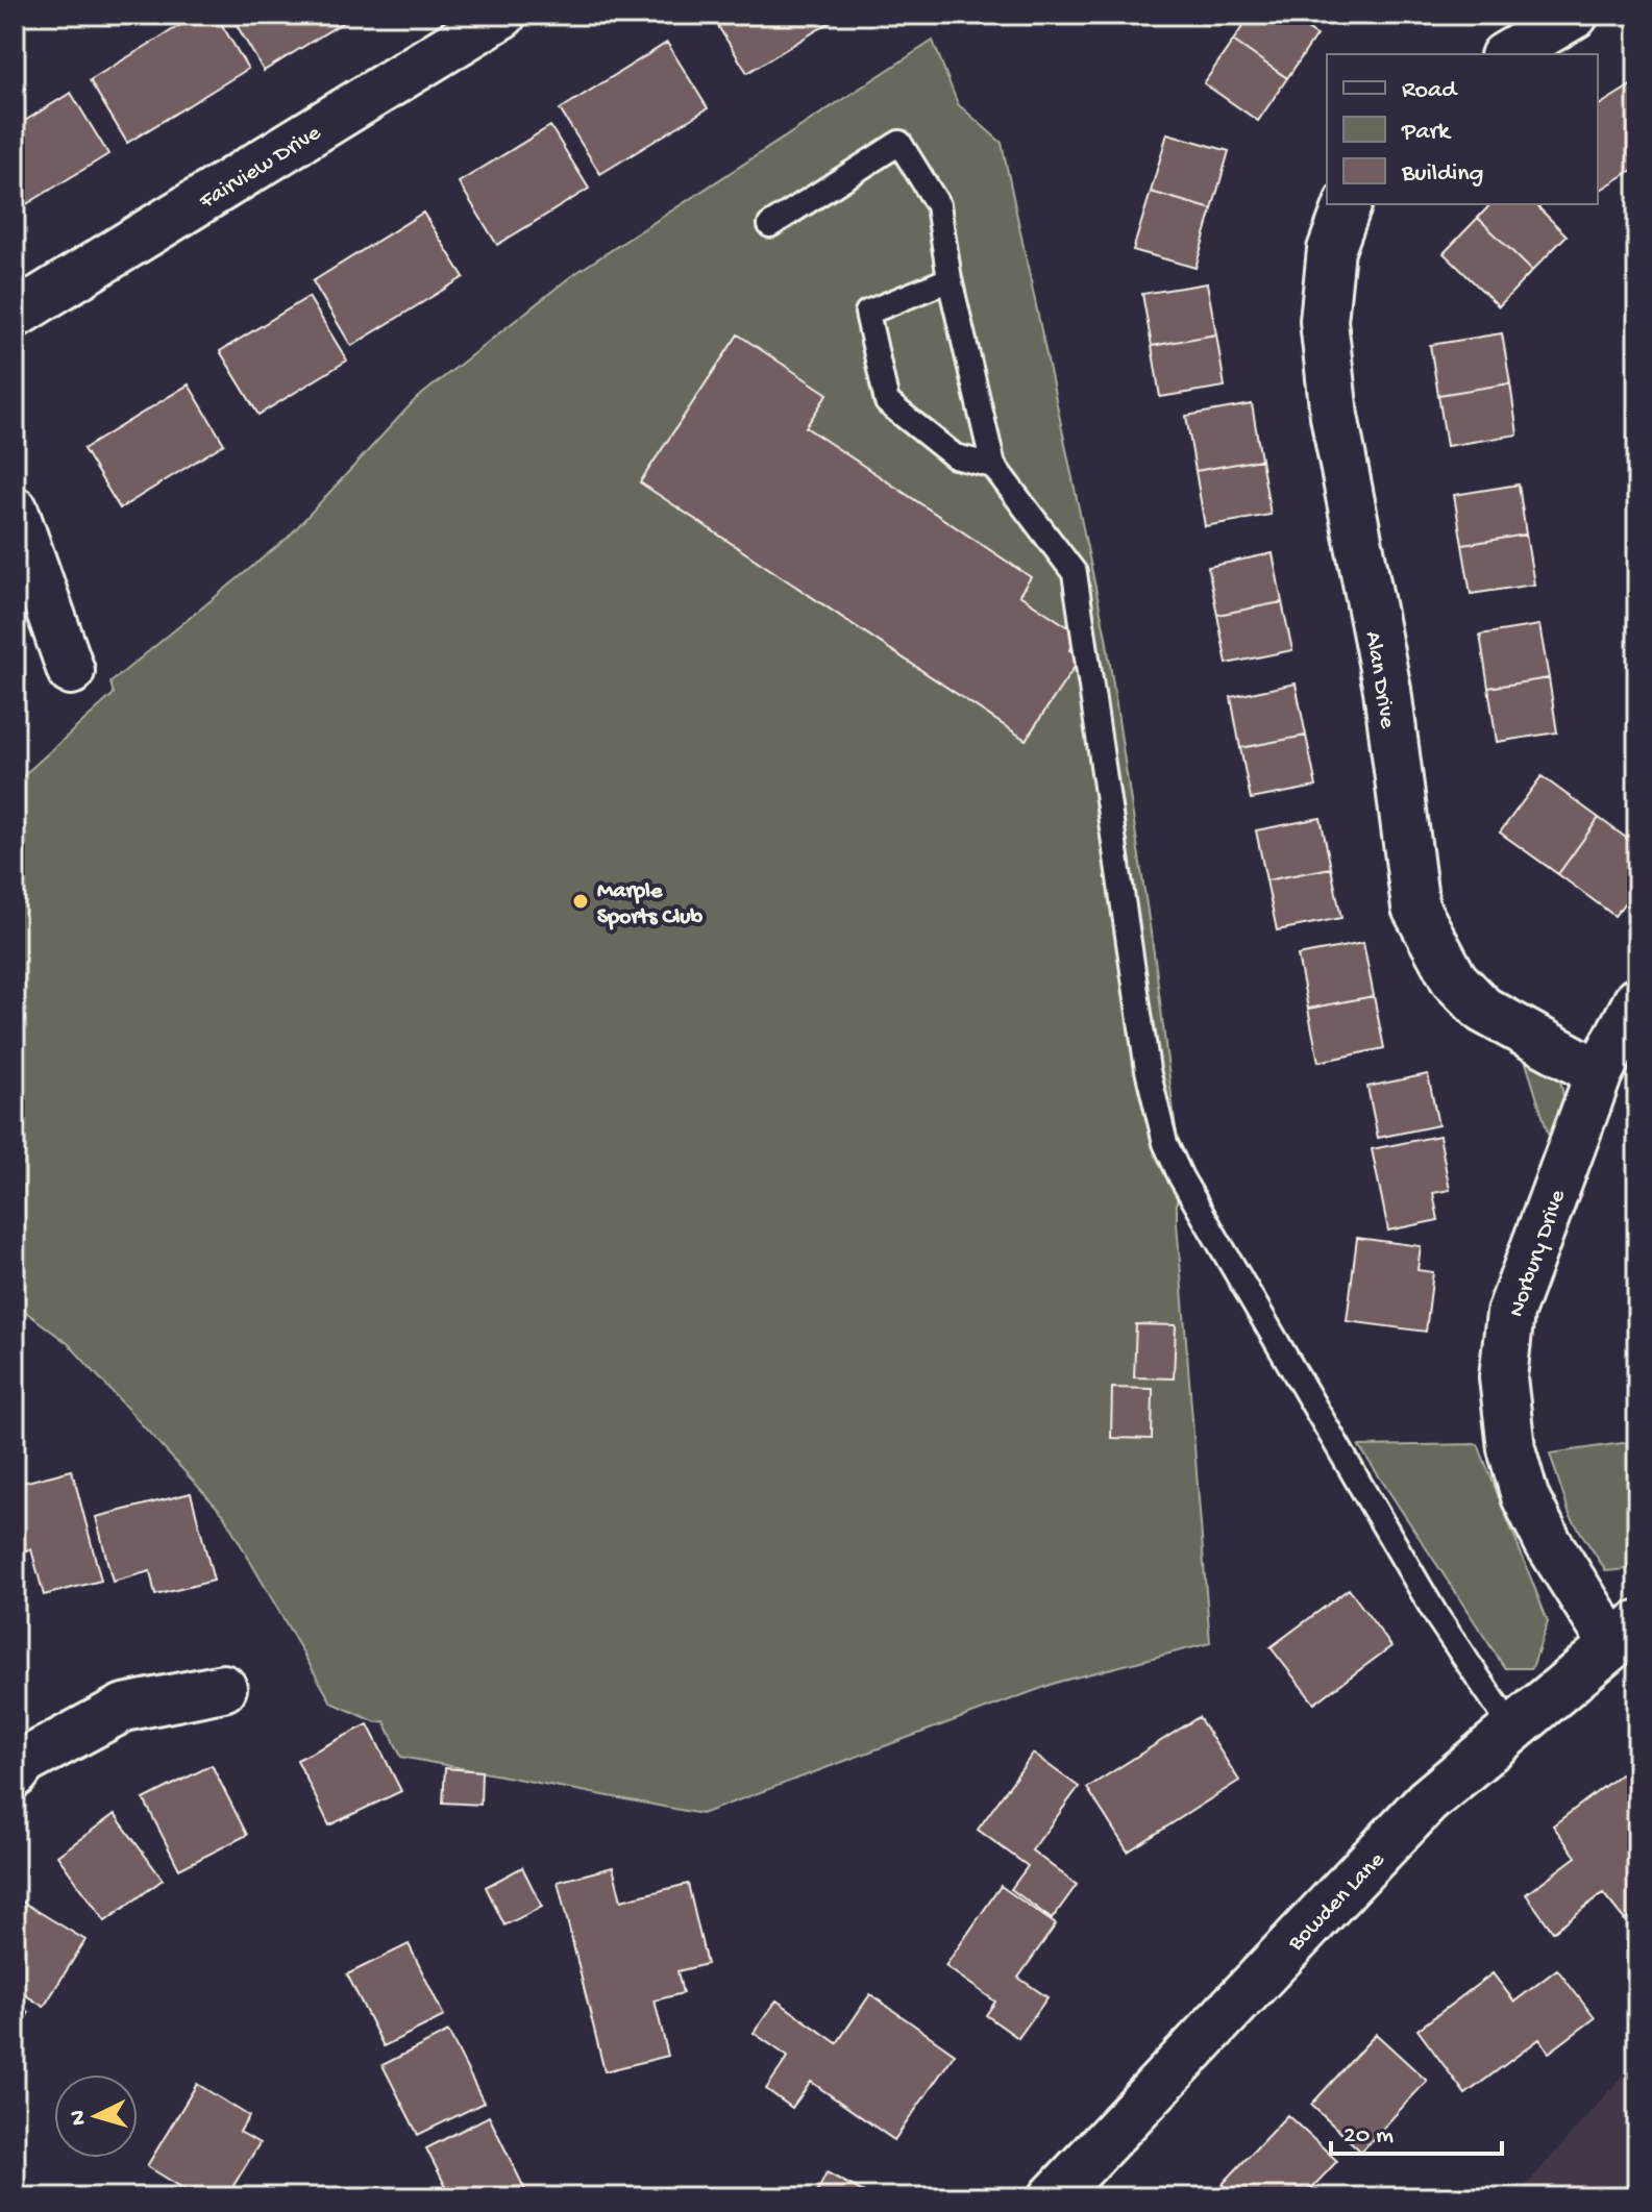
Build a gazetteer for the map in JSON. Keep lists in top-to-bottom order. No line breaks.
{"streets":{"street":["Fairview Drive","Alan Drive","Norbury Drive","Bowden Lane"]},"crossings":[["Alan Drive","Norbury Drive"],["Norbury Drive","Bowden Lane"]],"places":["Marple Sports Club"],"legend":["Road","Park","Building"],"scale_bar":"20 m","north":"left"}
